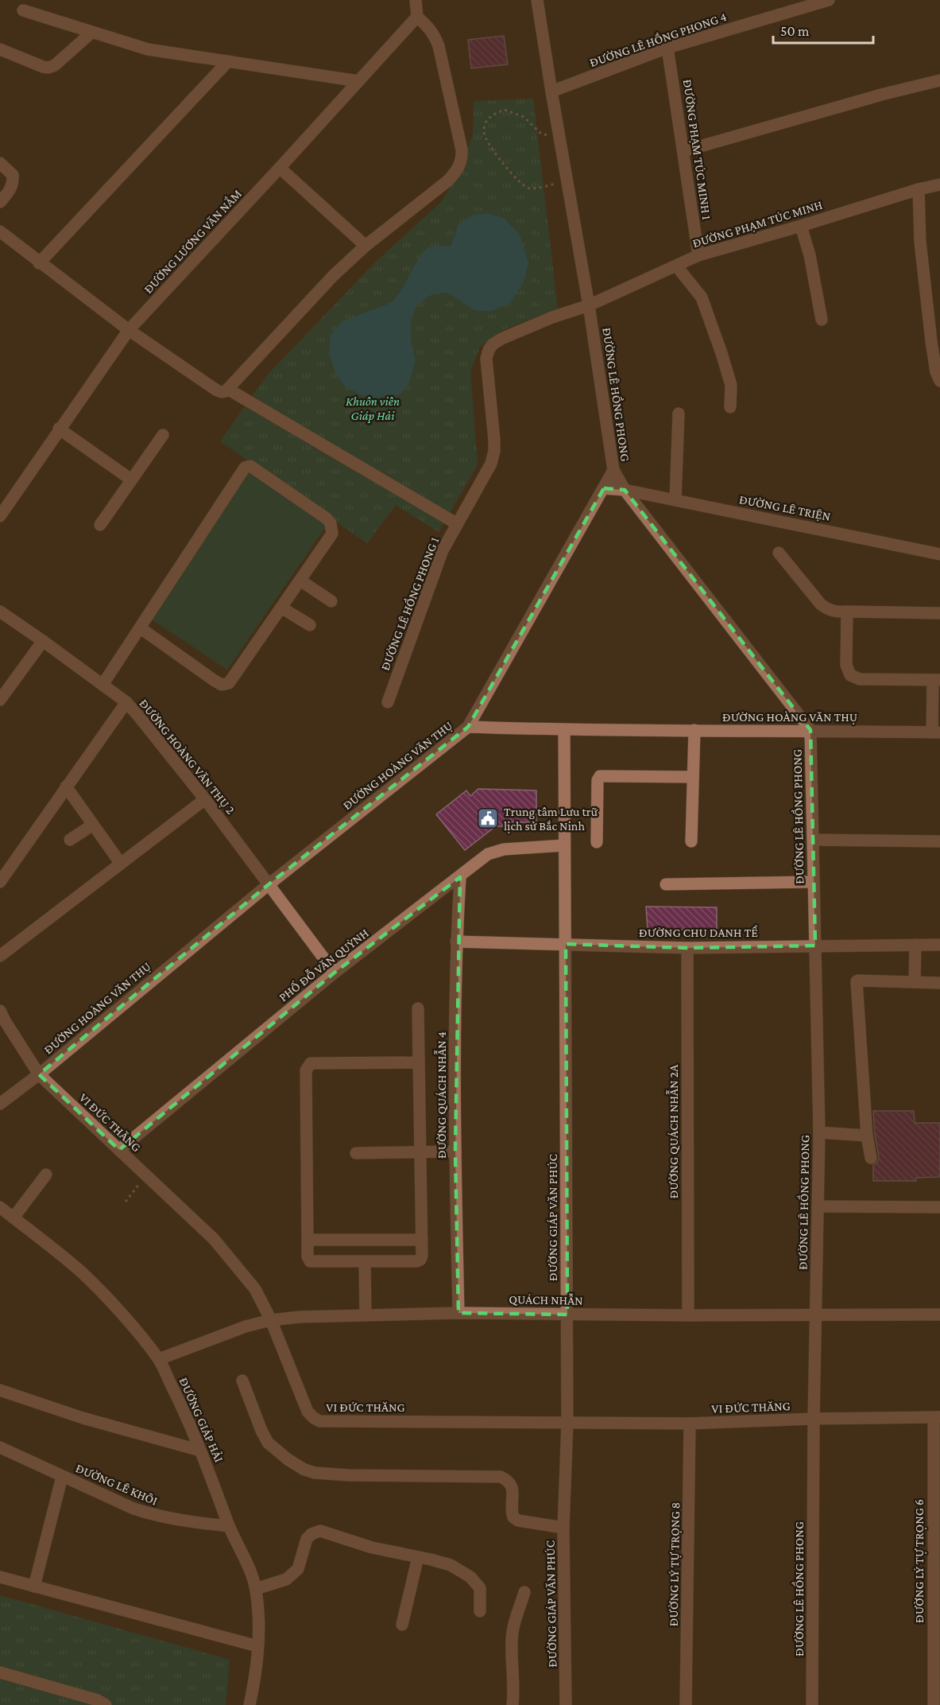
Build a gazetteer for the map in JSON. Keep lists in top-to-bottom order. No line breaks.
{"streets":{"street":["ĐƯỜNG LÊ HỒNG PHONG 4","ĐƯỜNG PHẠM TÚC MINH 1","ĐƯỜNG PHẠM TÚC MINH","ĐƯỜNG LƯƠNG VĂN NẮM","ĐƯỜNG LÊ HỒNG PHONG","ĐƯỜNG LÊ TRIỆN","ĐƯỜNG LÊ HỒNG PHONG 1","ĐƯỜNG HOÀNG VĂN THỤ","ĐƯỜNG HOÀNG VĂN THỤ 2","ĐƯỜNG CHU DANH TỂ","PHỐ ĐỖ VĂN QUỲNH","ĐƯỜNG QUÁCH NHẪN 4","VI ĐỨC THĂNG","ĐƯỜNG QUÁCH NHẪN 2A","ĐƯỜNG GIÁP VĂN PHÚC","QUÁCH NHẪN","ĐƯỜNG GIÁP HẢI","ĐƯỜNG LÊ KHÔI","ĐƯỜNG LÝ TỰ TRỌNG 6","ĐƯỜNG LÝ TỰ TRỌNG 8"]},"crossings":[["ĐƯỜNG LÊ HỒNG PHONG 4","ĐƯỜNG PHẠM TÚC MINH 1"],["ĐƯỜNG LÊ HỒNG PHONG 4","ĐƯỜNG LÊ HỒNG PHONG"],["ĐƯỜNG PHẠM TÚC MINH 1","ĐƯỜNG PHẠM TÚC MINH"],["ĐƯỜNG PHẠM TÚC MINH","ĐƯỜNG LÊ HỒNG PHONG"],["ĐƯỜNG PHẠM TÚC MINH","ĐƯỜNG LÊ HỒNG PHONG 1"],["ĐƯỜNG LÊ HỒNG PHONG","ĐƯỜNG LÊ TRIỆN"],["ĐƯỜNG LÊ HỒNG PHONG","ĐƯỜNG LÊ HỒNG PHONG 1"],["ĐƯỜNG LÊ HỒNG PHONG","ĐƯỜNG HOÀNG VĂN THỤ"],["ĐƯỜNG LÊ HỒNG PHONG","ĐƯỜNG CHU DANH TỂ"],["ĐƯỜNG LÊ HỒNG PHONG","VI ĐỨC THĂNG"],["ĐƯỜNG LÊ HỒNG PHONG","QUÁCH NHẪN"],["ĐƯỜNG HOÀNG VĂN THỤ","ĐƯỜNG HOÀNG VĂN THỤ 2"],["ĐƯỜNG HOÀNG VĂN THỤ","VI ĐỨC THĂNG"],["ĐƯỜNG HOÀNG VĂN THỤ","ĐƯỜNG GIÁP VĂN PHÚC"],["ĐƯỜNG HOÀNG VĂN THỤ 2","PHỐ ĐỖ VĂN QUỲNH"],["ĐƯỜNG CHU DANH TỂ","ĐƯỜNG QUÁCH NHẪN 4"],["ĐƯỜNG CHU DANH TỂ","ĐƯỜNG QUÁCH NHẪN 2A"],["ĐƯỜNG CHU DANH TỂ","ĐƯỜNG GIÁP VĂN PHÚC"],["PHỐ ĐỖ VĂN QUỲNH","ĐƯỜNG QUÁCH NHẪN 4"],["PHỐ ĐỖ VĂN QUỲNH","VI ĐỨC THĂNG"],["PHỐ ĐỖ VĂN QUỲNH","ĐƯỜNG GIÁP VĂN PHÚC"],["ĐƯỜNG QUÁCH NHẪN 4","QUÁCH NHẪN"],["VI ĐỨC THĂNG","ĐƯỜNG GIÁP VĂN PHÚC"],["VI ĐỨC THĂNG","QUÁCH NHẪN"],["VI ĐỨC THĂNG","ĐƯỜNG LÝ TỰ TRỌNG 6"],["VI ĐỨC THĂNG","ĐƯỜNG LÝ TỰ TRỌNG 8"],["ĐƯỜNG QUÁCH NHẪN 2A","QUÁCH NHẪN"],["ĐƯỜNG GIÁP VĂN PHÚC","QUÁCH NHẪN"],["QUÁCH NHẪN","ĐƯỜNG GIÁP HẢI"],["ĐƯỜNG GIÁP HẢI","ĐƯỜNG LÊ KHÔI"]],"parks":["Khuôn viên Giáp Hải"],"places":{"public building":["Trung tâm Lưu trữ lịch sử Bắc Ninh"]},"scale_bar":"50 m"}
